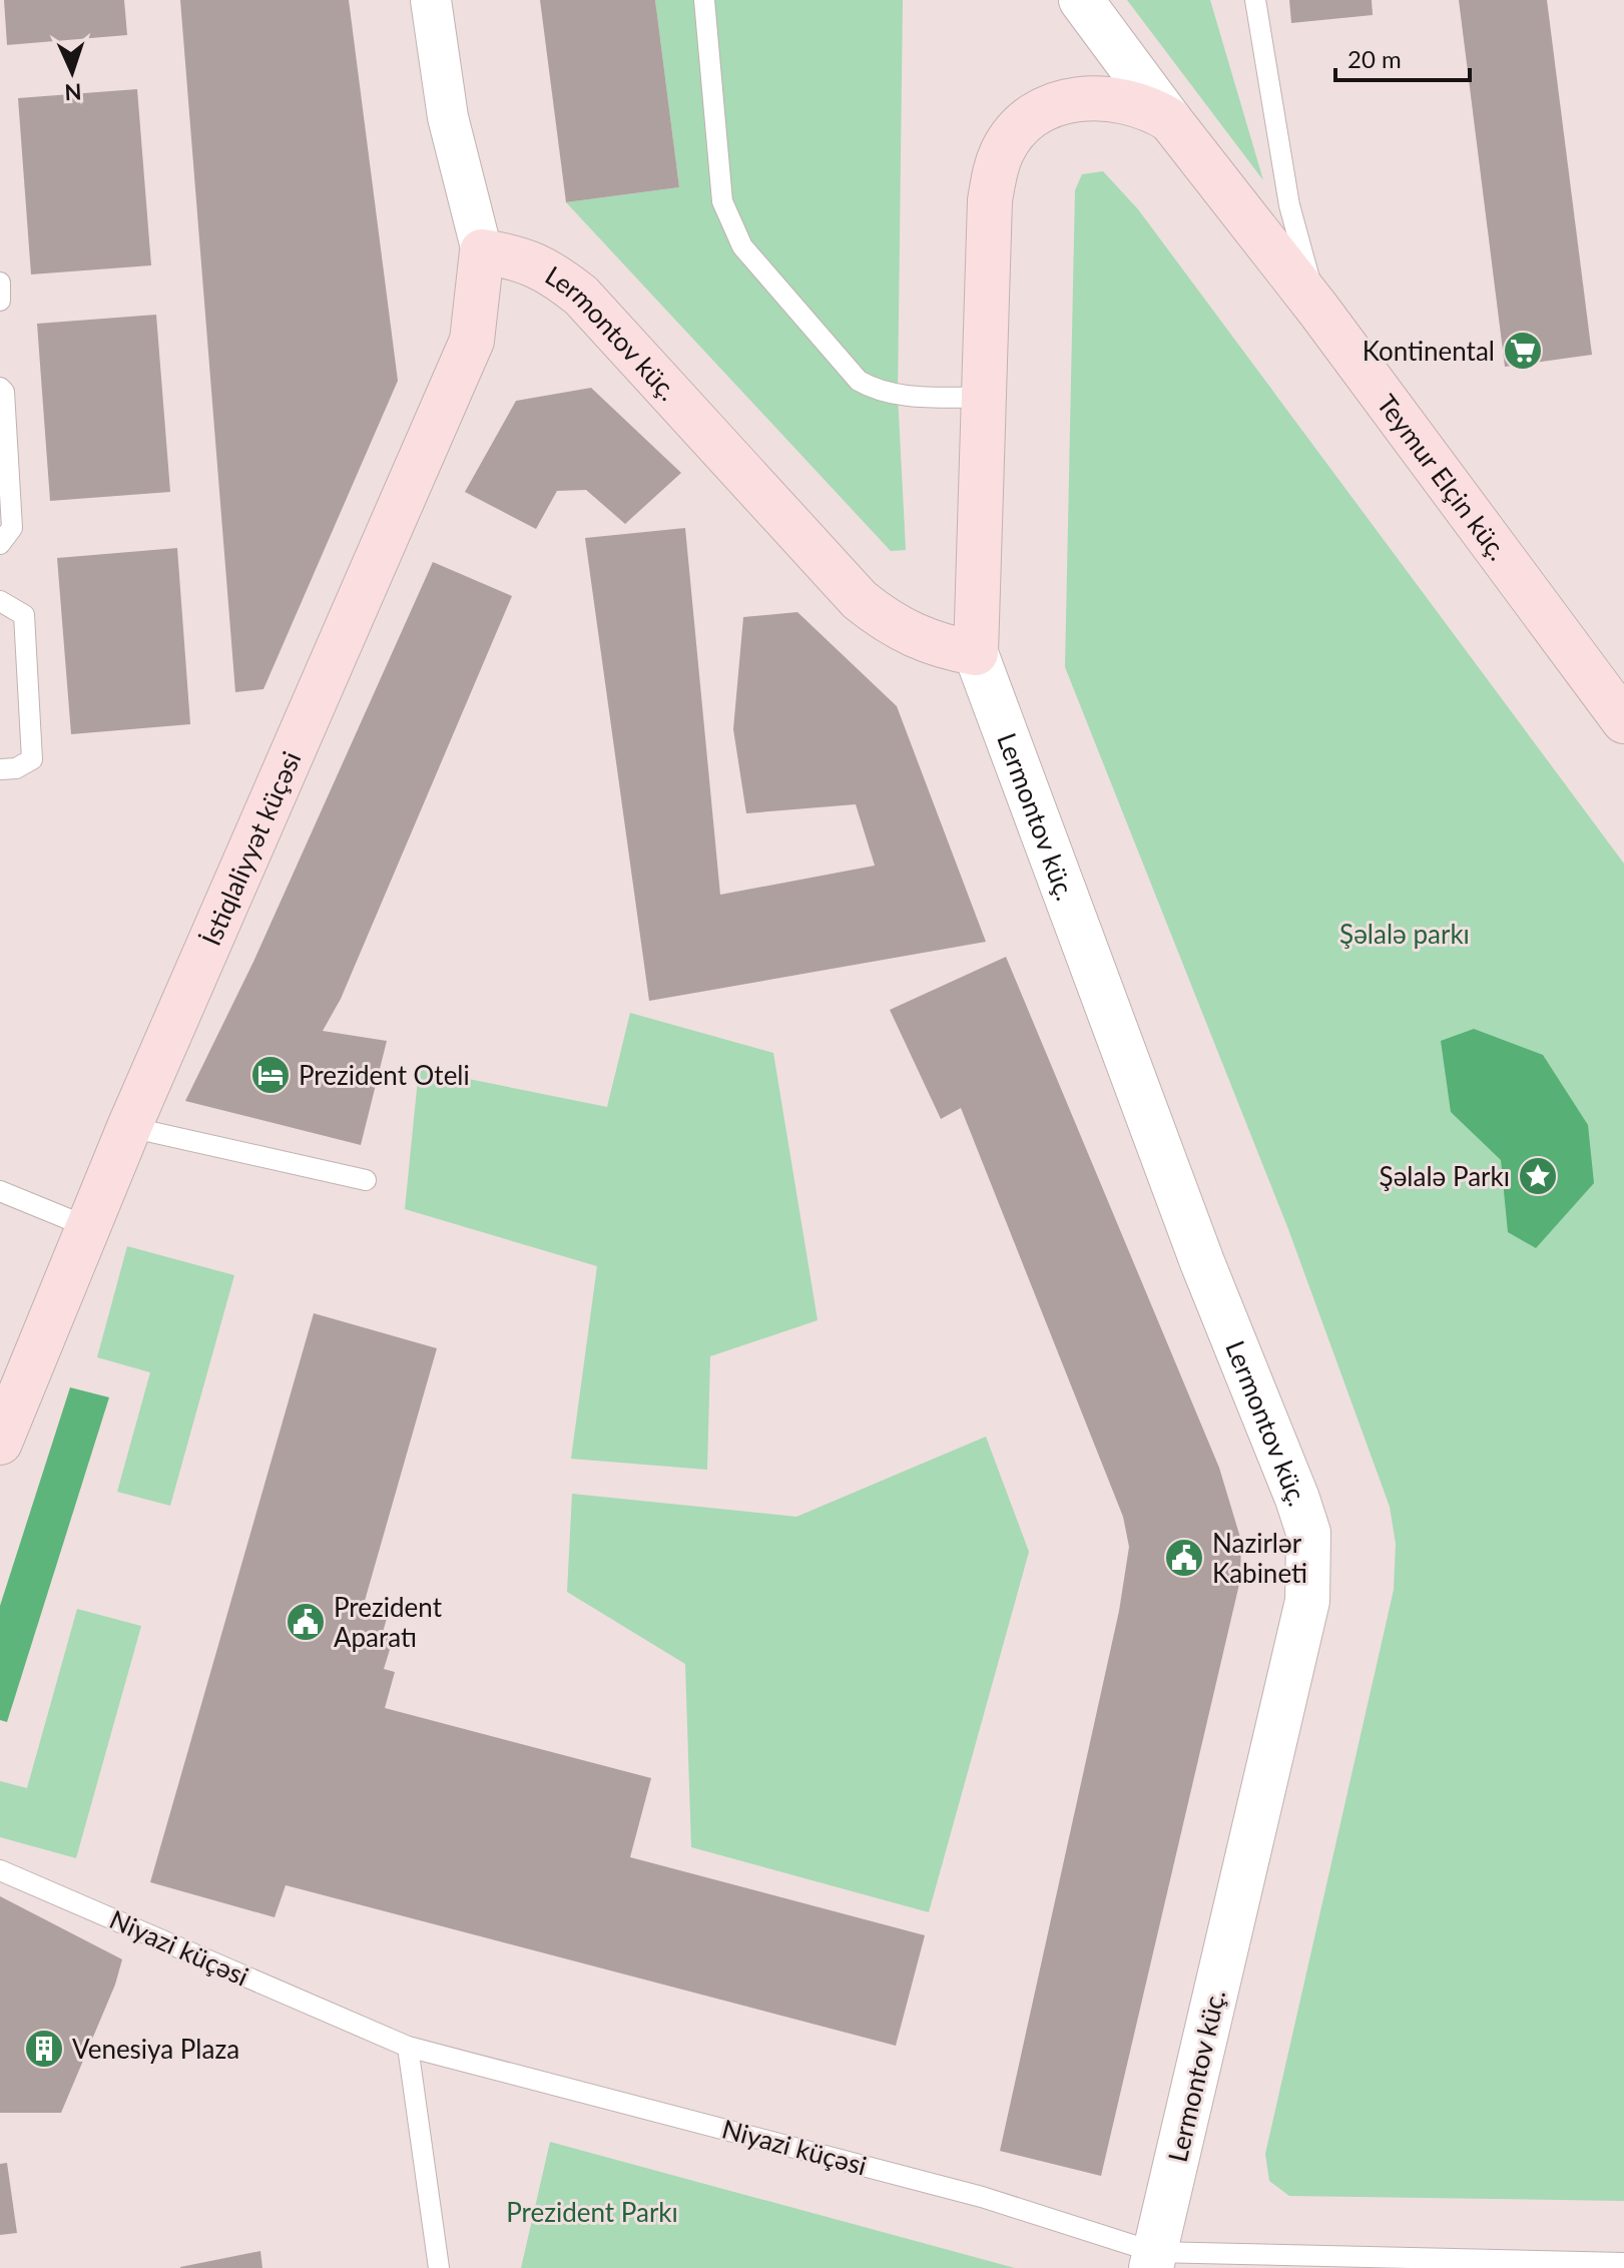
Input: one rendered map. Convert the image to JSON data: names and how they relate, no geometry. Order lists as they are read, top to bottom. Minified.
{"streets":{"main road":["Lermontov küç.","Teymur Elçin küç.","İstiqlaliyyət küçəsi"],"lane":["Niyazi küçəsi"]},"crossings":[["Lermontov küç.","Teymur Elçin küç."],["Lermontov küç.","İstiqlaliyyət küçəsi"],["Lermontov küç.","Niyazi küçəsi"]],"parks":["Şəlalə parkı","Prezident Parkı"],"places":{"supermarket":["Kontinental"],"hotel":["Prezident Oteli"],"place":["Şəlalə Parkı"],"public building":["Nazirlər Kabineti","Prezident Aparatı"],"building":["Venesiya Plaza"]},"scale_bar":"20 m","north":"bottom"}
